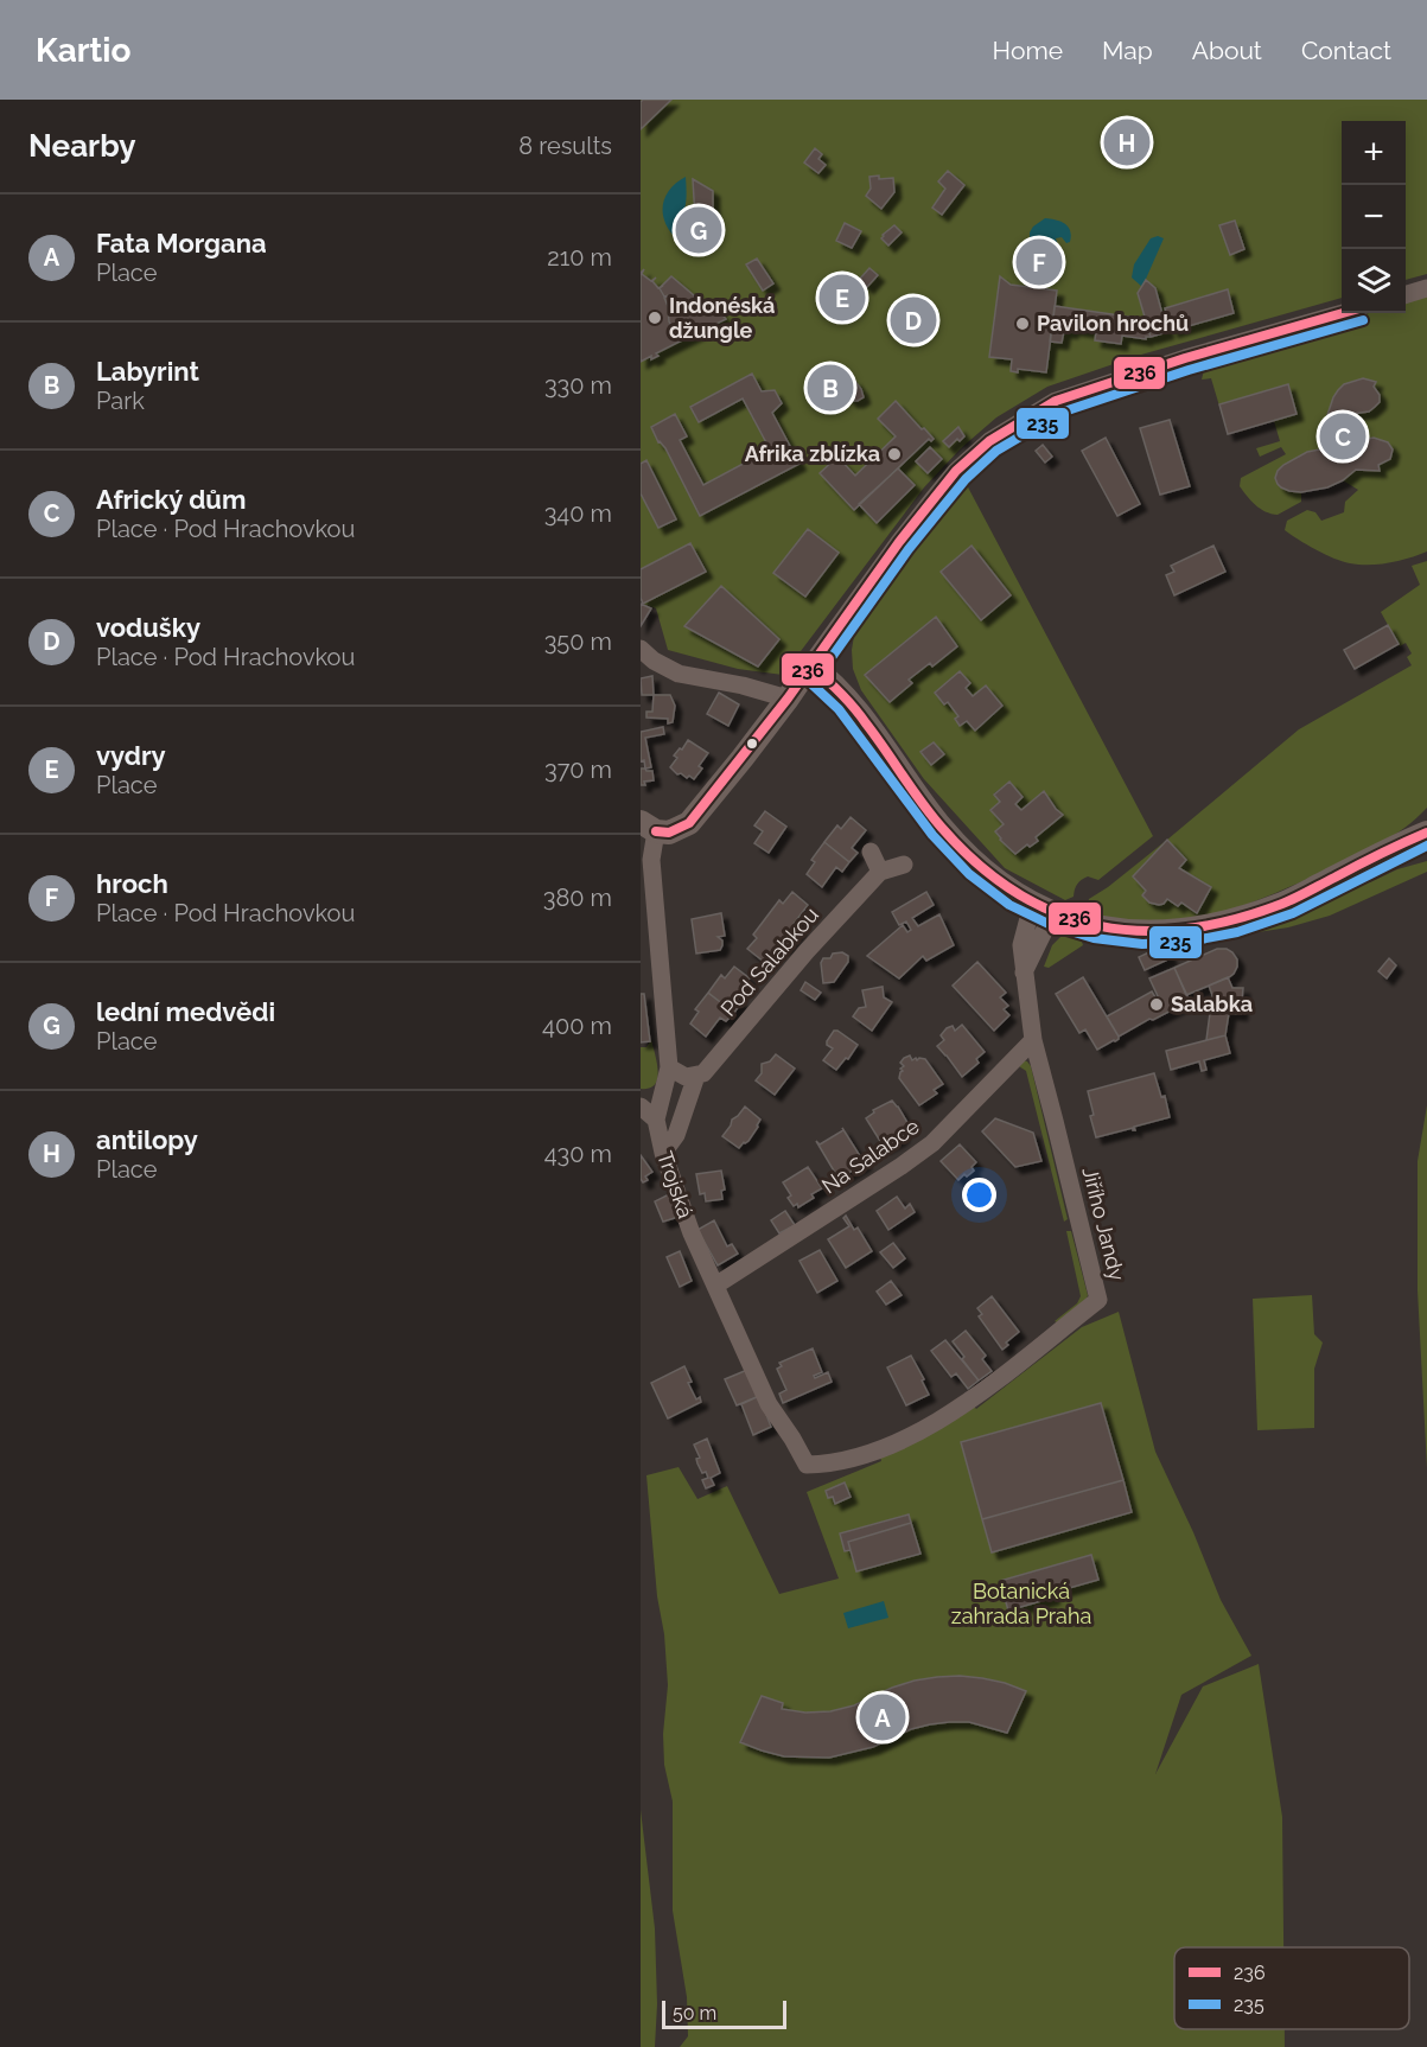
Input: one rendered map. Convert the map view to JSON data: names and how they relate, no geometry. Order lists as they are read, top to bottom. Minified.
{"streets":{"street":["Pod Salabkou","Na Salabce","Trojská","Jiřího Jandy"]},"crossings":[["Na Salabce","Trojská"],["Na Salabce","Jiřího Jandy"],["Trojská","Jiřího Jandy"]],"parks":["Botanická zahrada Praha"],"places":["Indonéská džungle","Pavilon hrochů","Afrika zblízka","Salabka"],"lines":["transit line 236","transit line 235"],"legend":["236","235"],"scale_bar":"50 m","page":{"header":"Kartio","nav":["Home","Map","About","Contact"],"heading":["Nearby","8 results"],"pins":["H","G","F","E","D","B","C","A"],"map_buttons":["+","−"],"list":[{"mark":"A","name":"Fata Morgana","note":"Place","value":"210 m"},{"mark":"B","name":"Labyrint","note":"Park","value":"330 m"},{"mark":"C","name":"Africký dům","note":"Place · Pod Hrachovkou","value":"340 m"},{"mark":"D","name":"vodušky","note":"Place · Pod Hrachovkou","value":"350 m"},{"mark":"E","name":"vydry","note":"Place","value":"370 m"},{"mark":"F","name":"hroch","note":"Place · Pod Hrachovkou","value":"380 m"},{"mark":"G","name":"lední medvědi","note":"Place","value":"400 m"},{"mark":"H","name":"antilopy","note":"Place","value":"430 m"}],"scale":"50 m"}}
